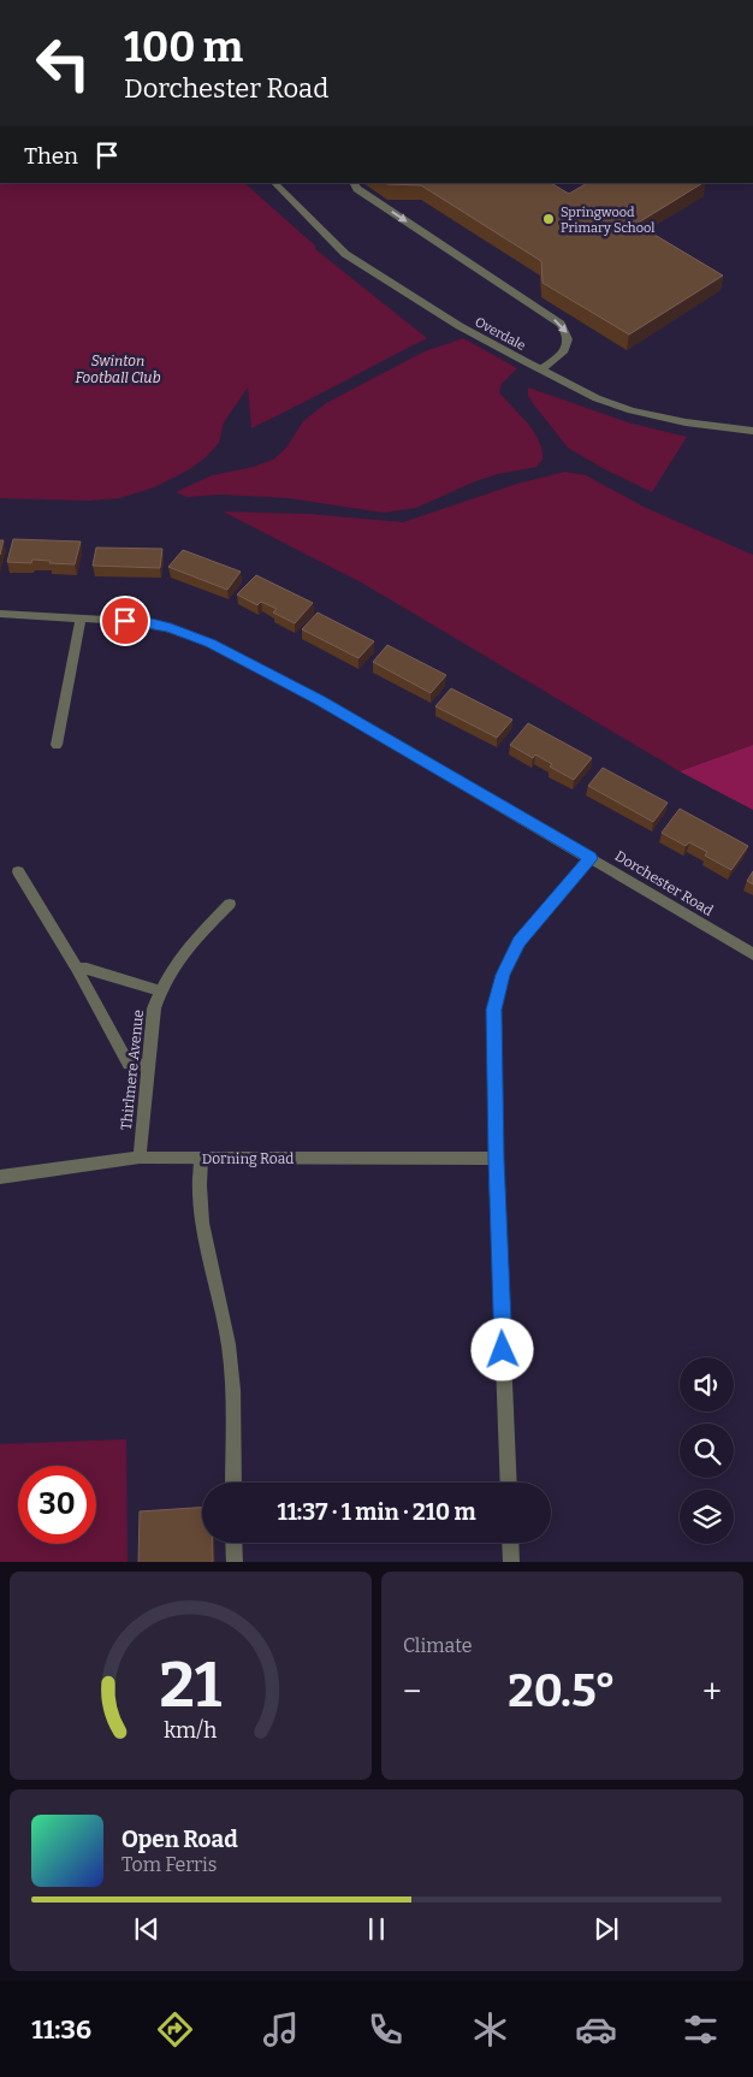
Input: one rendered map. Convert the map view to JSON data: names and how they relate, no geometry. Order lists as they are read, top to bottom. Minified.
{"streets":{"street":["Overdale","Dorchester Road","Thirlmere Avenue","Dorning Road"]},"crossings":[["Thirlmere Avenue","Dorning Road"]],"parks":["Swinton Football Club"],"places":["Springwood Primary School"],"page":{"turn":["100 m","Dorchester Road"],"then":"Then","limit":"30","trip":"11:37 · 1 min · 210 m","tile":"Climate","heat":["−","20.5°","+"],"song":["Open Road","Tom Ferris"],"tabs":"11:36","gauge":["21","km/h"]}}
